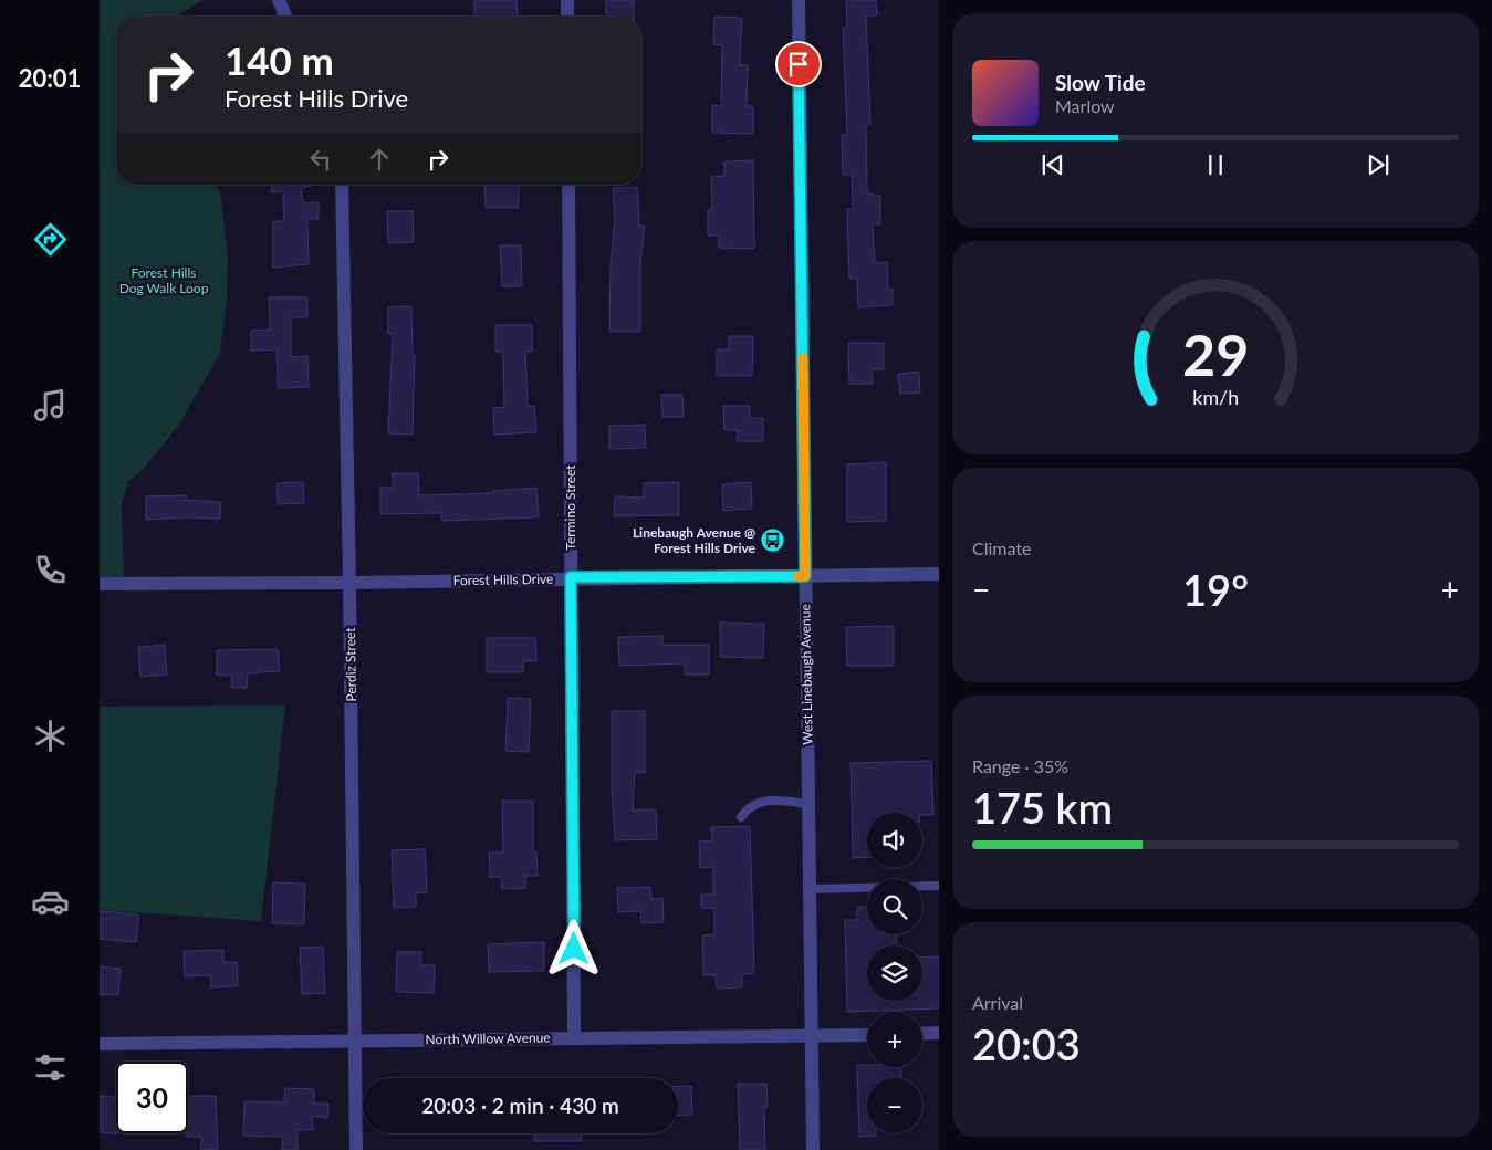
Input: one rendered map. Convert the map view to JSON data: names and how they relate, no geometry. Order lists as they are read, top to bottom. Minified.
{"streets":{"street":["Termino Street","Forest Hills Drive","Perdiz Street","West Linebaugh Avenue","North Willow Avenue"]},"crossings":[["Termino Street","Forest Hills Drive"],["Termino Street","North Willow Avenue"],["Forest Hills Drive","Perdiz Street"],["Forest Hills Drive","West Linebaugh Avenue"],["Perdiz Street","North Willow Avenue"],["West Linebaugh Avenue","North Willow Avenue"]],"parks":["Forest Hills Dog Walk Loop"],"places":{"bus stop":["Linebaugh Avenue @ Forest Hills Drive"]},"page":{"tabs":"20:01","turn":["140 m","Forest Hills Drive"],"song":["Slow Tide","Marlow"],"tile":["Climate",["Range · 35%","175 km"],["Arrival","20:03"]],"heat":["−","19°","+"],"map_buttons":["+","−"],"limit":"30","trip":"20:03 · 2 min · 430 m","gauge":["29","km/h"]}}
